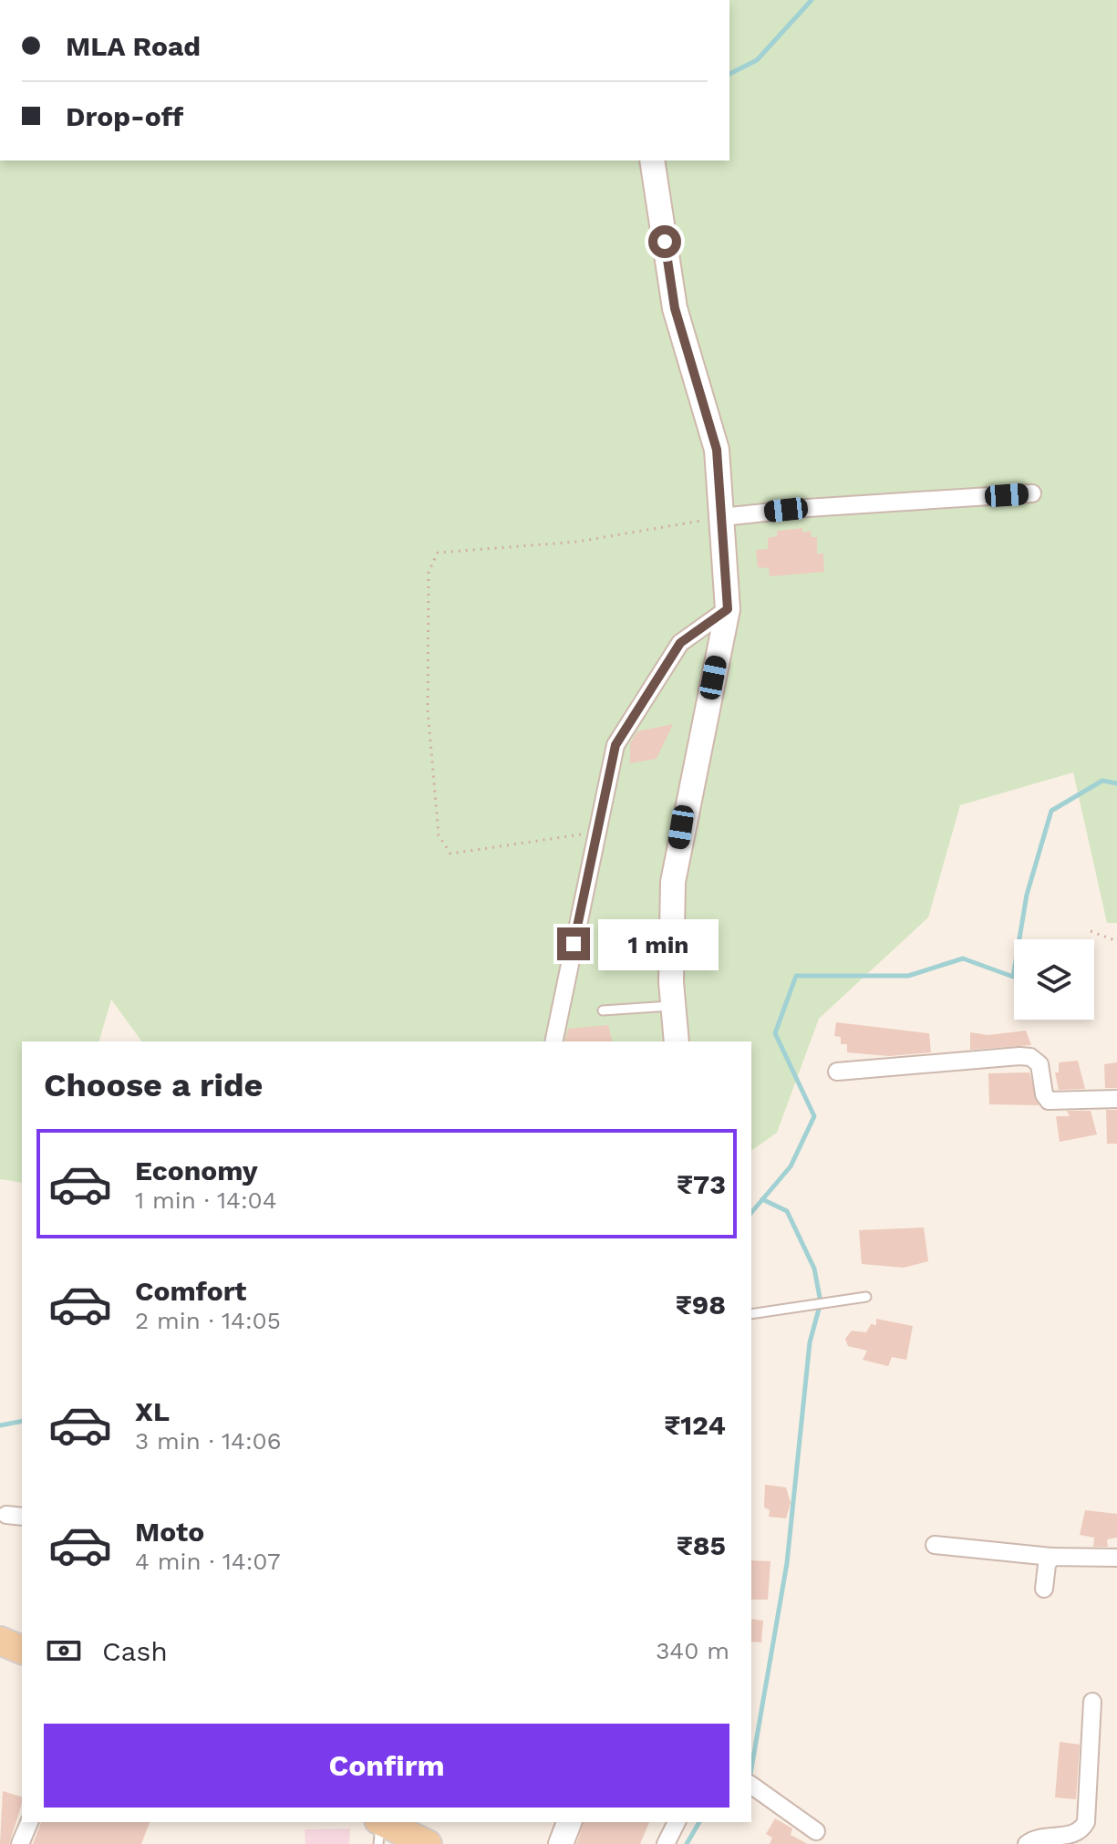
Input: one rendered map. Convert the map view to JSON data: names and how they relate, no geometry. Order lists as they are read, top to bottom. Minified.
{"page":{"banner":["MLA Road","Drop-off"],"bubble":"1 min","heading":"Choose a ride","list":[{"name":"Economy","note":"1 min · 14:04","value":"₹73"},{"name":"Comfort","note":"2 min · 14:05","value":"₹98"},{"name":"XL","note":"3 min · 14:06","value":"₹124"},{"name":"Moto","note":"4 min · 14:07","value":"₹85"}],"pay":["Cash","340 m"],"buttons":"Confirm"}}
